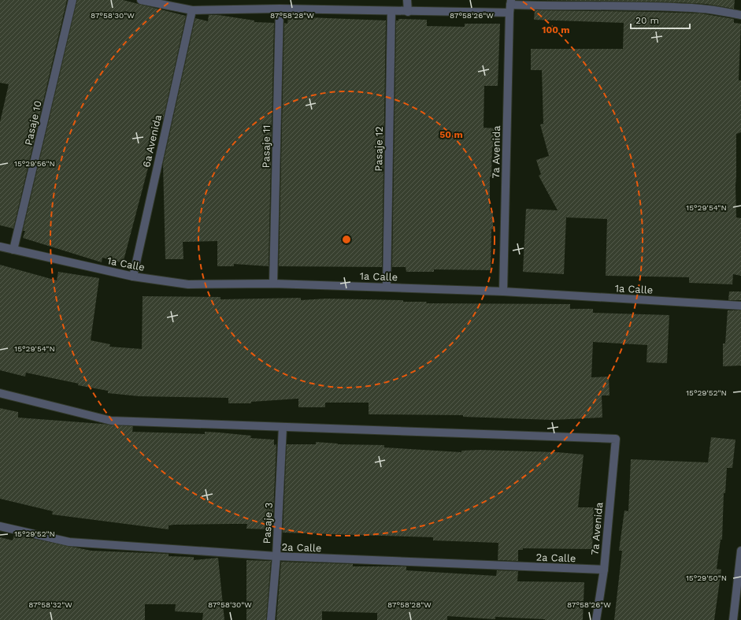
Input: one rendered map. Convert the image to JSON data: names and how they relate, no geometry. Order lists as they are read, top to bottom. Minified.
{"streets":{"street":["Pasaje 10","6a Avenida","Pasaje 11","Pasaje 12","7a Avenida","1a Calle","Pasaje 3","2a Calle"]},"crossings":[["Pasaje 10","1a Calle"],["6a Avenida","1a Calle"],["Pasaje 11","1a Calle"],["Pasaje 12","1a Calle"],["7a Avenida","1a Calle"],["7a Avenida","Pasaje 3"],["7a Avenida","2a Calle"],["Pasaje 3","2a Calle"]],"scale_bar":"20 m","coordinates":["87°58'30\"W","87°58'28\"W","87°58'26\"W","15°29'56\"N","15°29'54\"N","15°29'52\"N","15°29'50\"N","87°58'32\"W"],"rings":["100 m","50 m"]}
